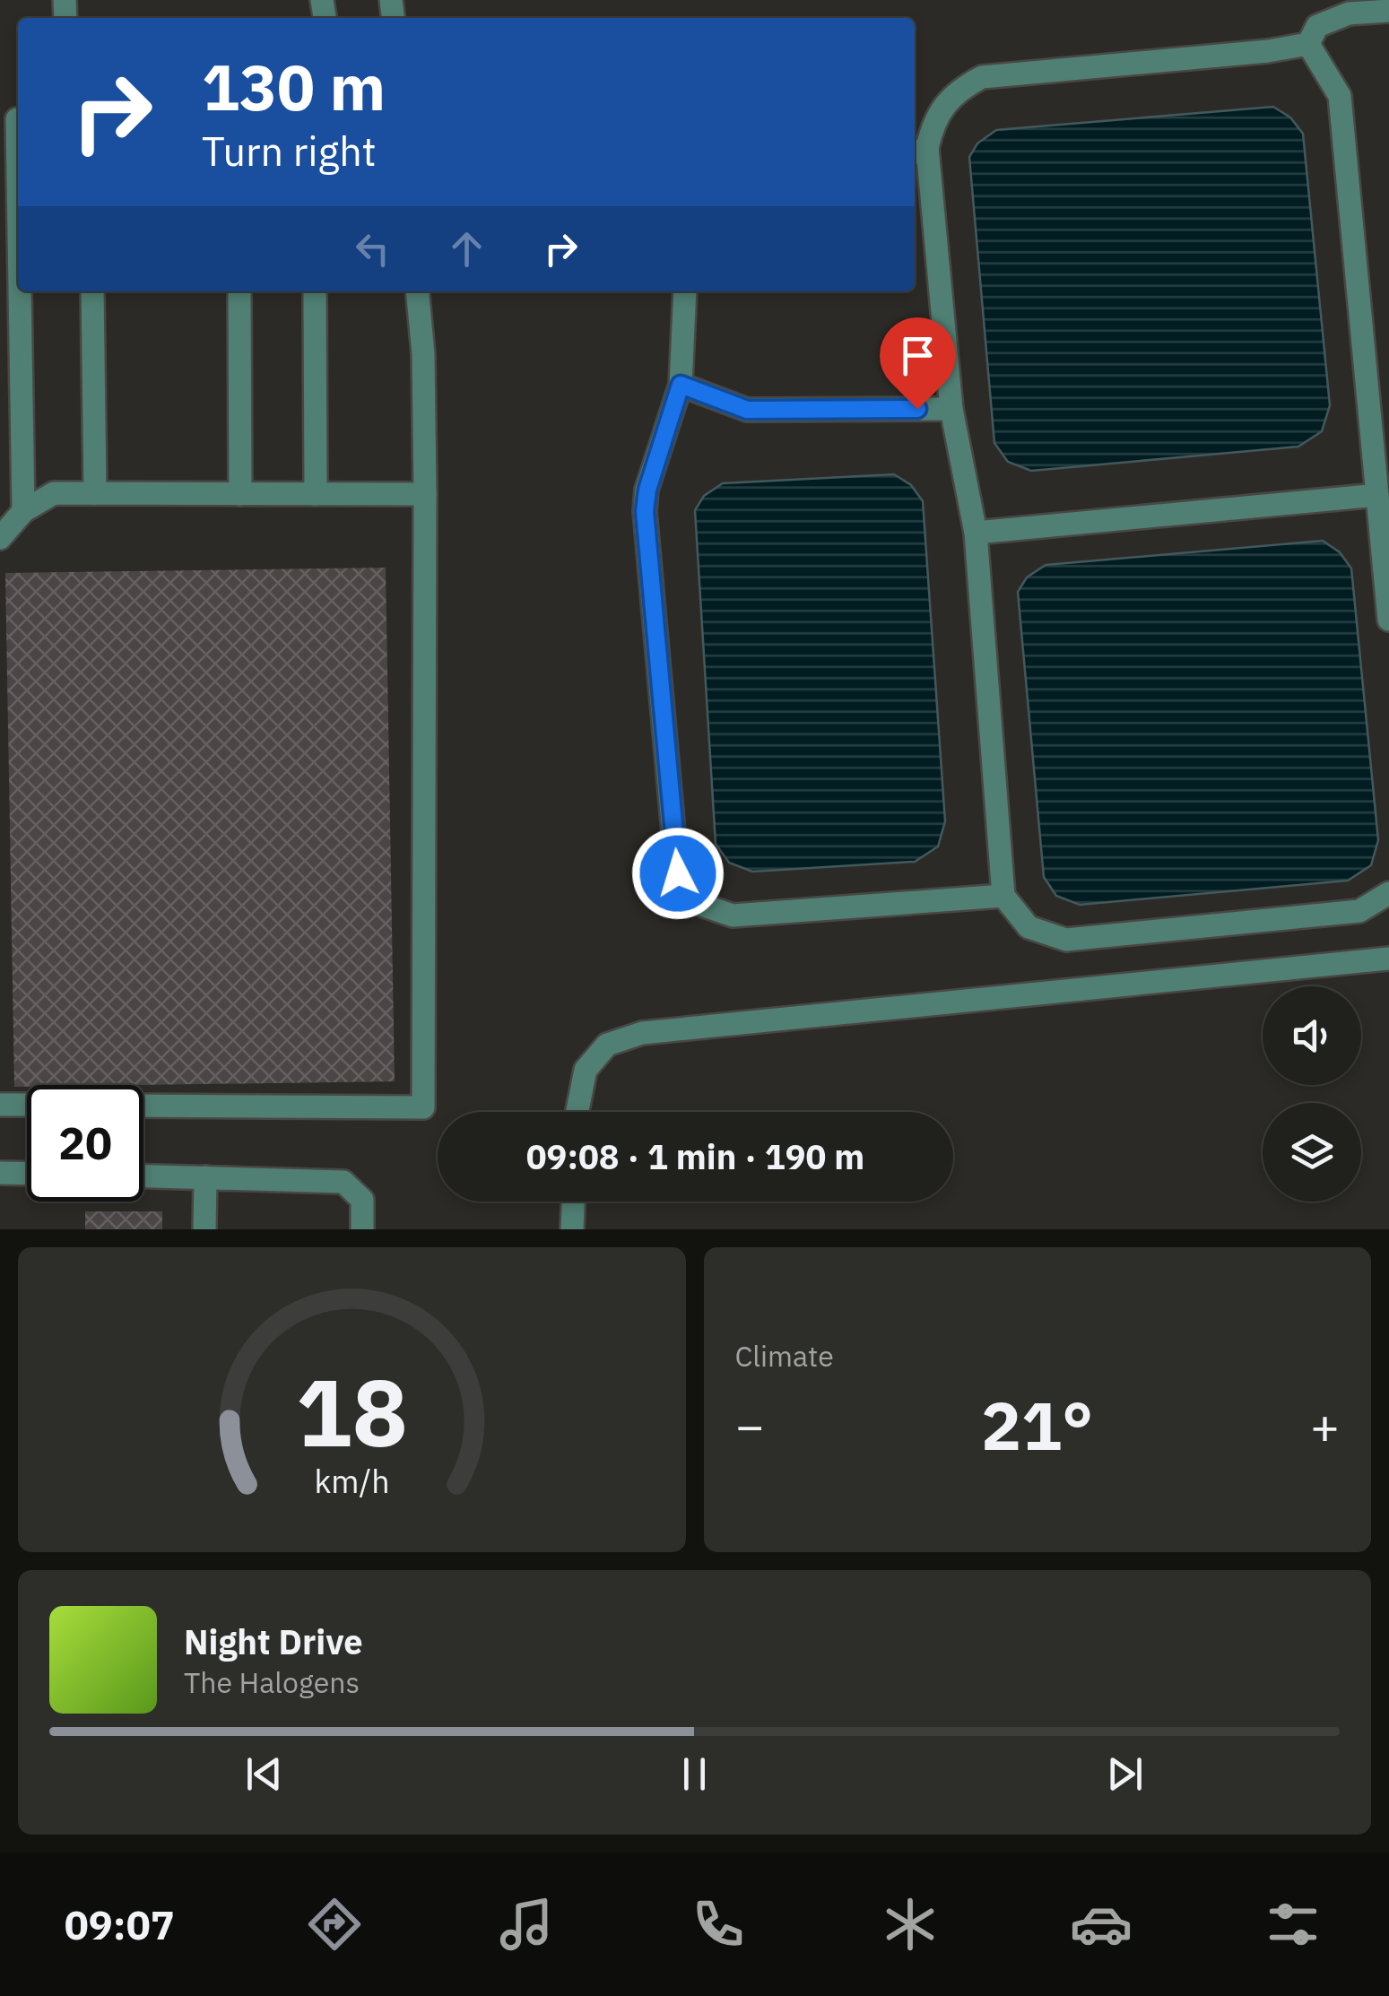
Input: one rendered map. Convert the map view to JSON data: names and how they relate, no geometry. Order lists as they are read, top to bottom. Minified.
{"page":{"turn":["130 m","Turn right"],"limit":"20","trip":"09:08 · 1 min · 190 m","tile":"Climate","heat":["−","21°","+"],"song":["Night Drive","The Halogens"],"tabs":"09:07","gauge":["18","km/h"]}}
